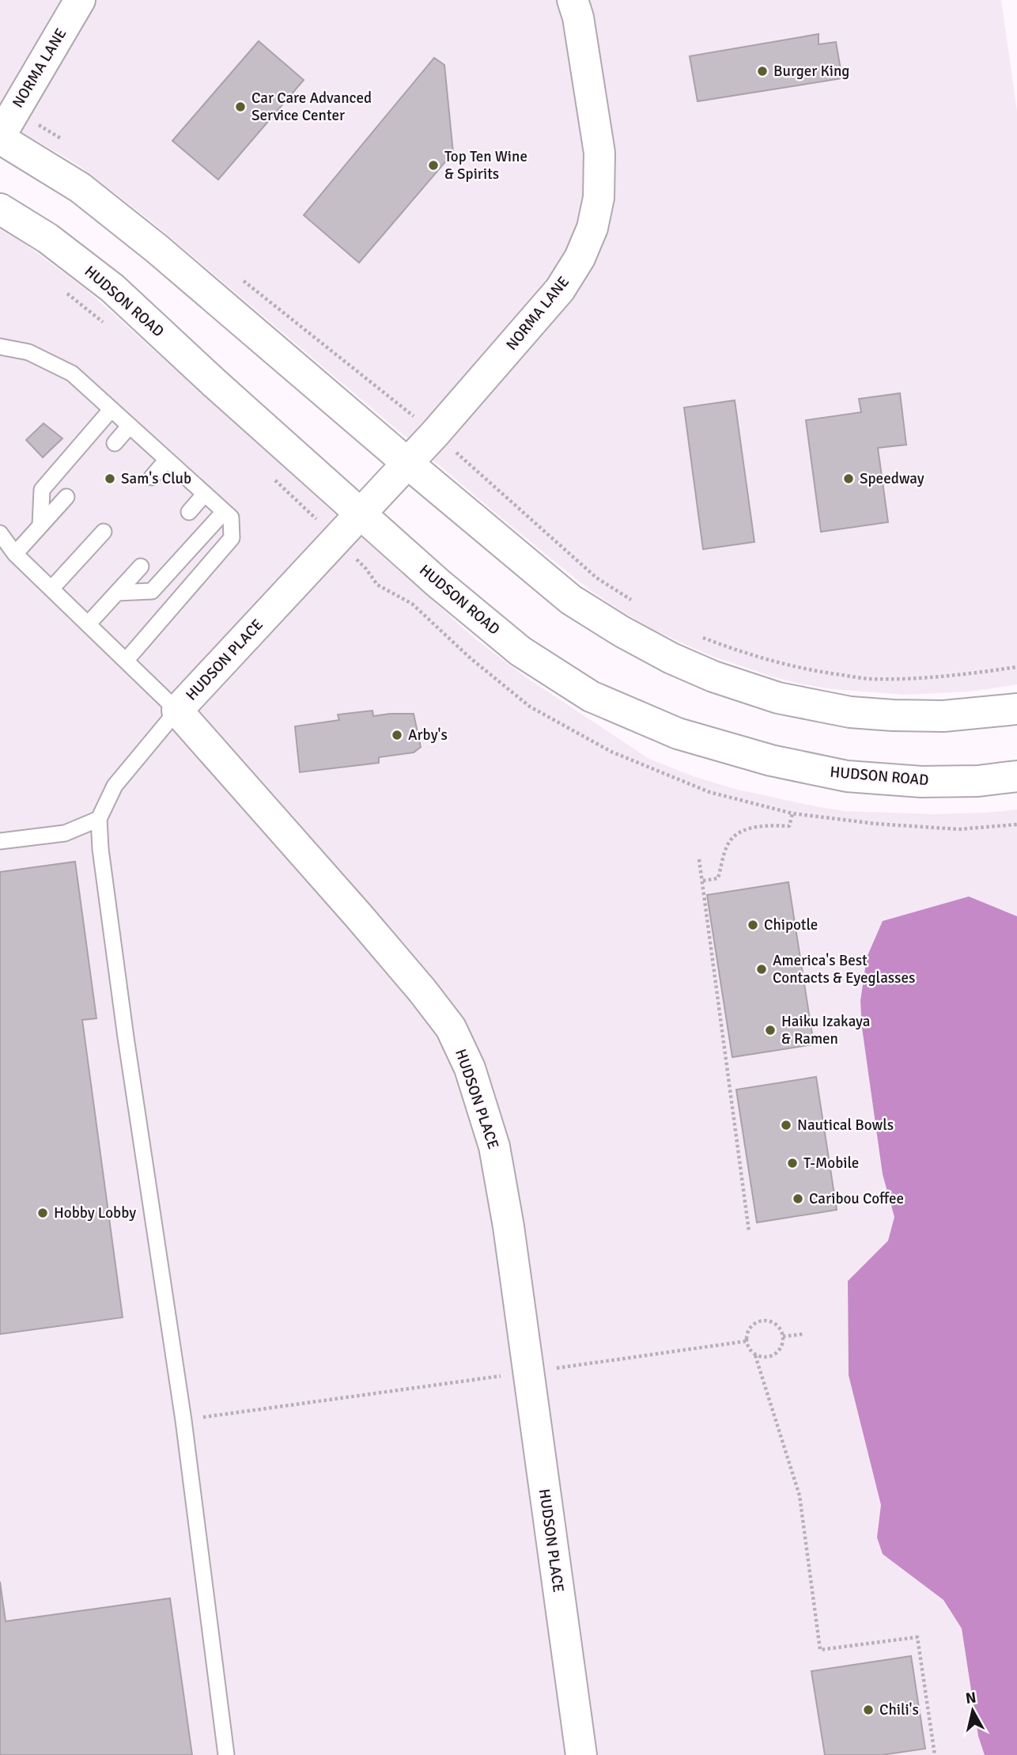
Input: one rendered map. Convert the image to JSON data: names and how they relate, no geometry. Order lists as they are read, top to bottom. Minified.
{"streets":{"street":["NORMA LANE","HUDSON ROAD","HUDSON PLACE"]},"crossings":[["NORMA LANE","HUDSON ROAD"],["NORMA LANE","HUDSON PLACE"],["HUDSON ROAD","HUDSON PLACE"]],"places":["Burger King","Car Care Advanced Service Center","Top Ten Wine & Spirits","Sam's Club","Speedway","Arby's","Chipotle","America's Best Contacts & Eyeglasses","Haiku Izakaya & Ramen","Nautical Bowls","T-Mobile","Caribou Coffee","Hobby Lobby","Chili's"],"north":"top"}
